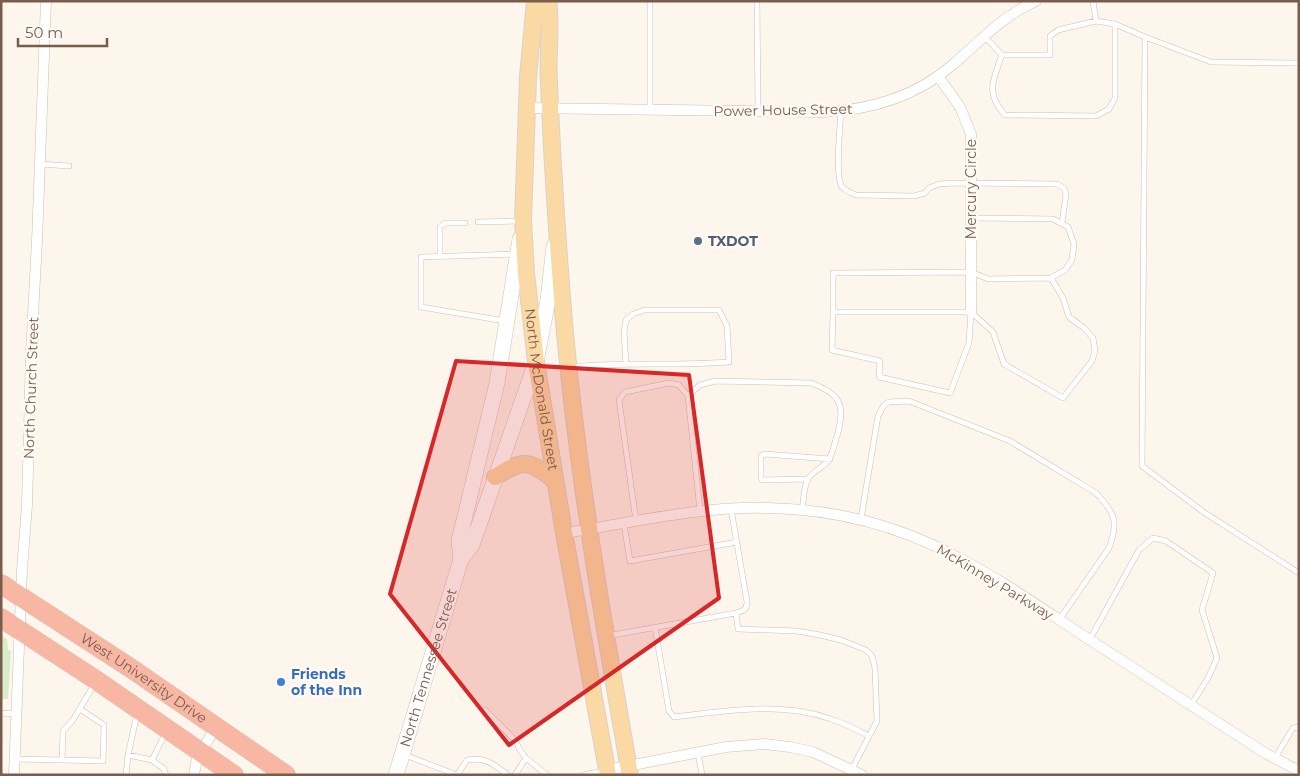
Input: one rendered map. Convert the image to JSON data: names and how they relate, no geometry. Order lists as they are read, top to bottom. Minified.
{"streets":{"highway":["West University Drive"],"main road":["North McDonald Street"],"street":["Power House Street","Mercury Circle","North Church Street","McKinney Parkway","North Tennessee Street"]},"crossings":[["Power House Street","Mercury Circle"],["Power House Street","North McDonald Street"],["North Church Street","West University Drive"],["North McDonald Street","McKinney Parkway"]],"places":["TXDOT","Friends of the Inn"],"scale_bar":"50 m"}
